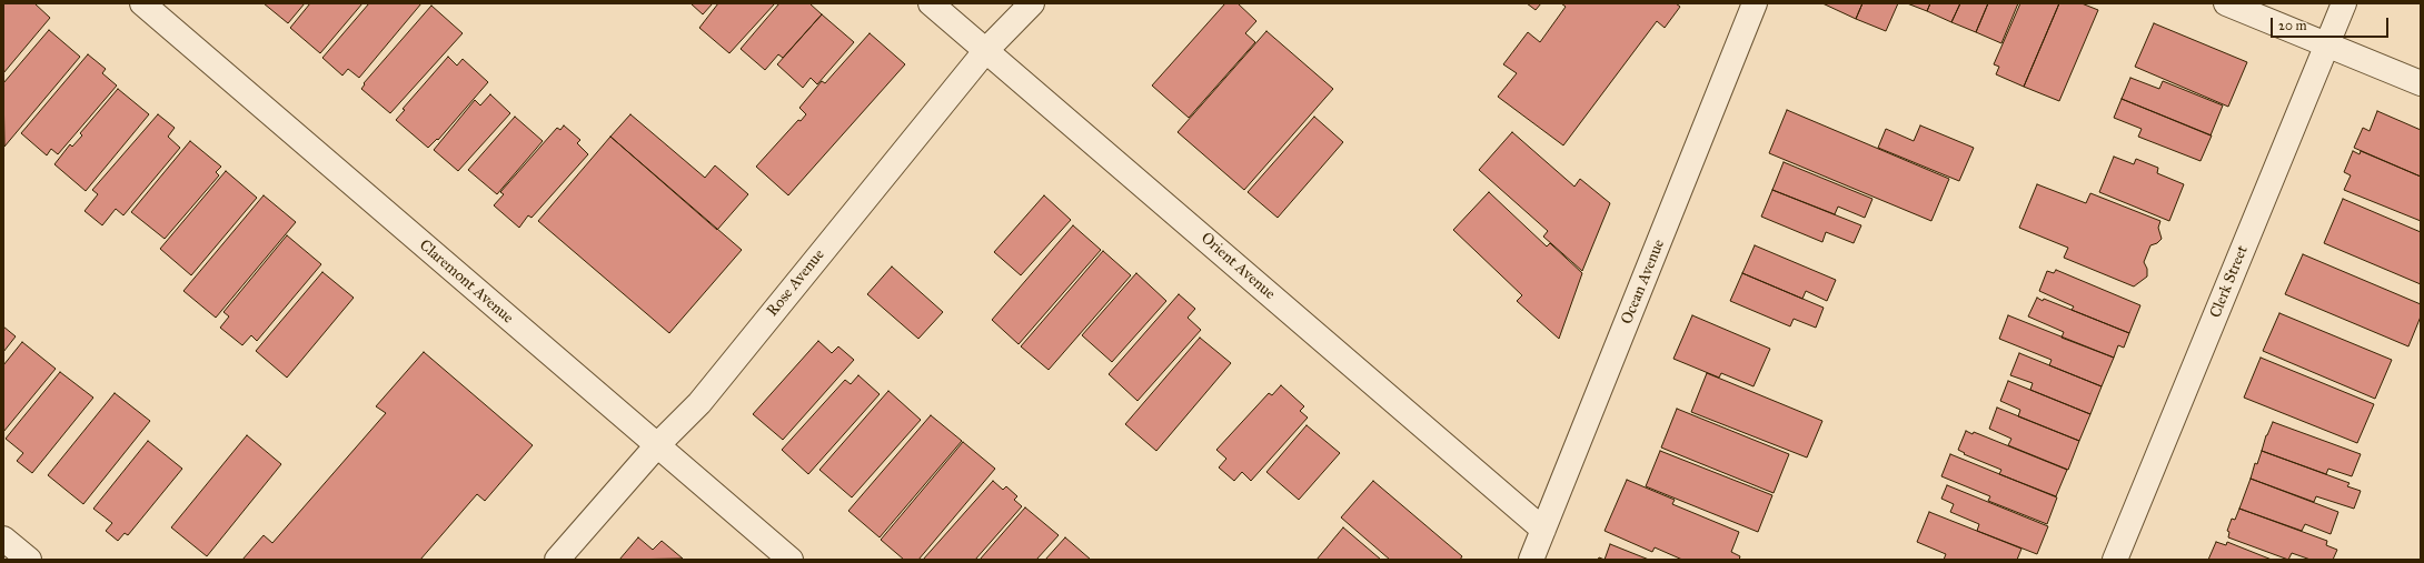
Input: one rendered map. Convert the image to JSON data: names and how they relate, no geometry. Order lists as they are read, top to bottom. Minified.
{"streets":{"street":["Orient Avenue","Claremont Avenue","Ocean Avenue","Clerk Street","Rose Avenue"]},"crossings":[["Orient Avenue","Ocean Avenue"],["Orient Avenue","Rose Avenue"],["Claremont Avenue","Rose Avenue"]],"scale_bar":"20 m"}
